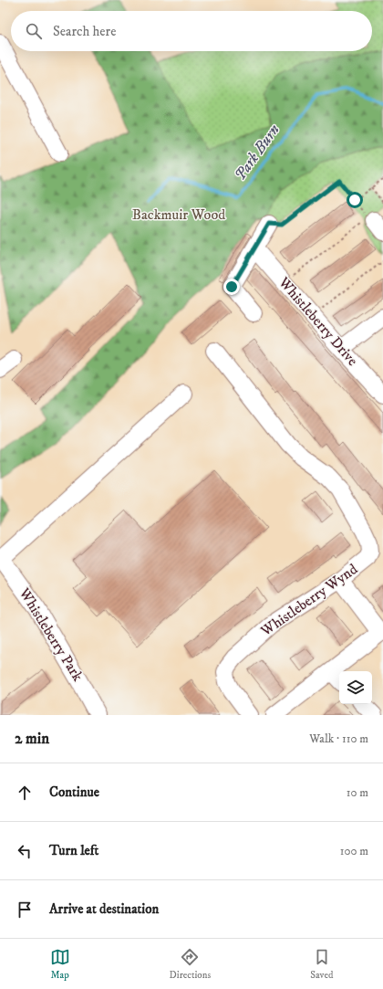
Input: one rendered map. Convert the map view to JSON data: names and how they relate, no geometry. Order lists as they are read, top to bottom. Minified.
{"streets":{"street":["Whistleberry Drive","Whistleberry Wynd","Whistleberry Park"]},"water":["Park Burn"],"parks":["Backmuir Wood"],"page":{"search":"Search here","heading":["2 min","Walk · 110 m"],"list":[["Continue","10 m"],["Turn left","100 m"],"Arrive at destination"],"nav":["Map","Directions","Saved"]}}
